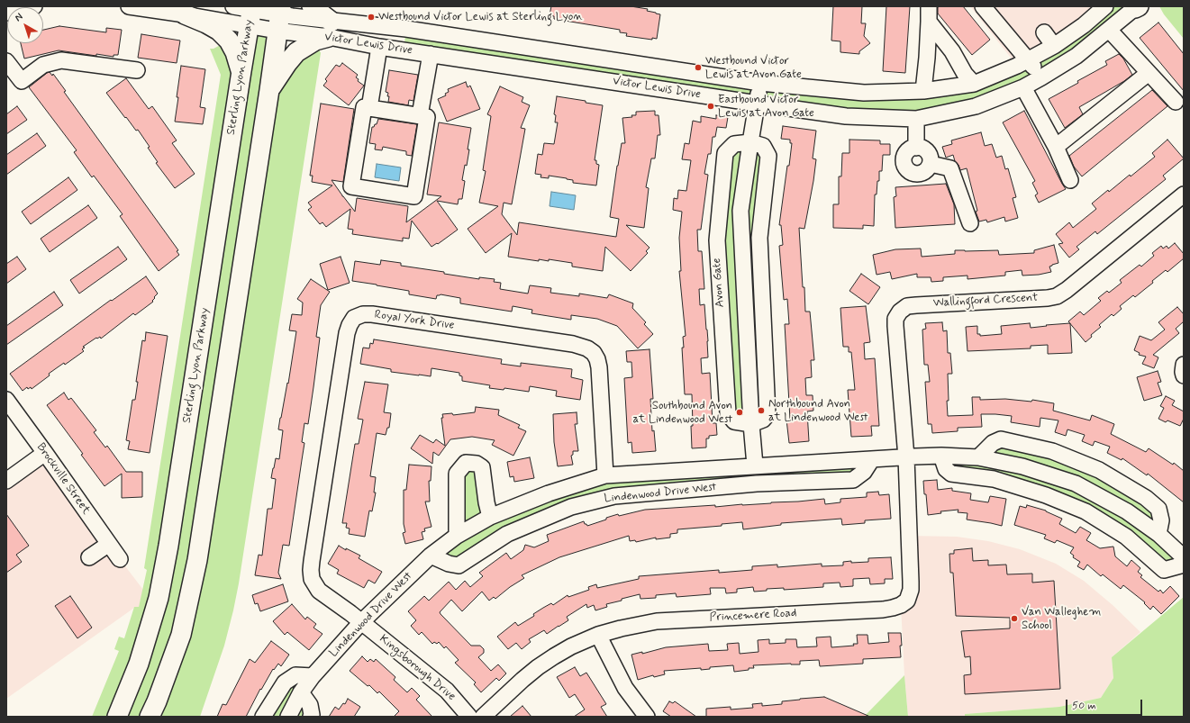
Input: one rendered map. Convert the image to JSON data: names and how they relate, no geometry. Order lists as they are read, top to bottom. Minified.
{"streets":{"main road":["Sterling Lyon Parkway"],"street":["Victor Lewis Drive","Avon Gate","Wallingford Crescent","Royal York Drive","Brockville Street","Lindenwood Drive West","Princemere Road","Kingsborough Drive"]},"crossings":[["Victor Lewis Drive","Sterling Lyon Parkway"],["Wallingford Crescent","Lindenwood Drive West"],["Wallingford Crescent","Princemere Road"],["Royal York Drive","Lindenwood Drive West"],["Royal York Drive","Kingsborough Drive"],["Lindenwood Drive West","Princemere Road"],["Lindenwood Drive West","Kingsborough Drive"]],"places":["Westbound Victor Lewis at Sterling Lyon","Westbound Victor Lewis at Avon Gate","Eastbound Victor Lewis at Avon Gate","Northbound Avon at Lindenwood West","Southbound Avon at Lindenwood West","Van Walleghem School"],"scale_bar":"50 m","north":"top left"}
